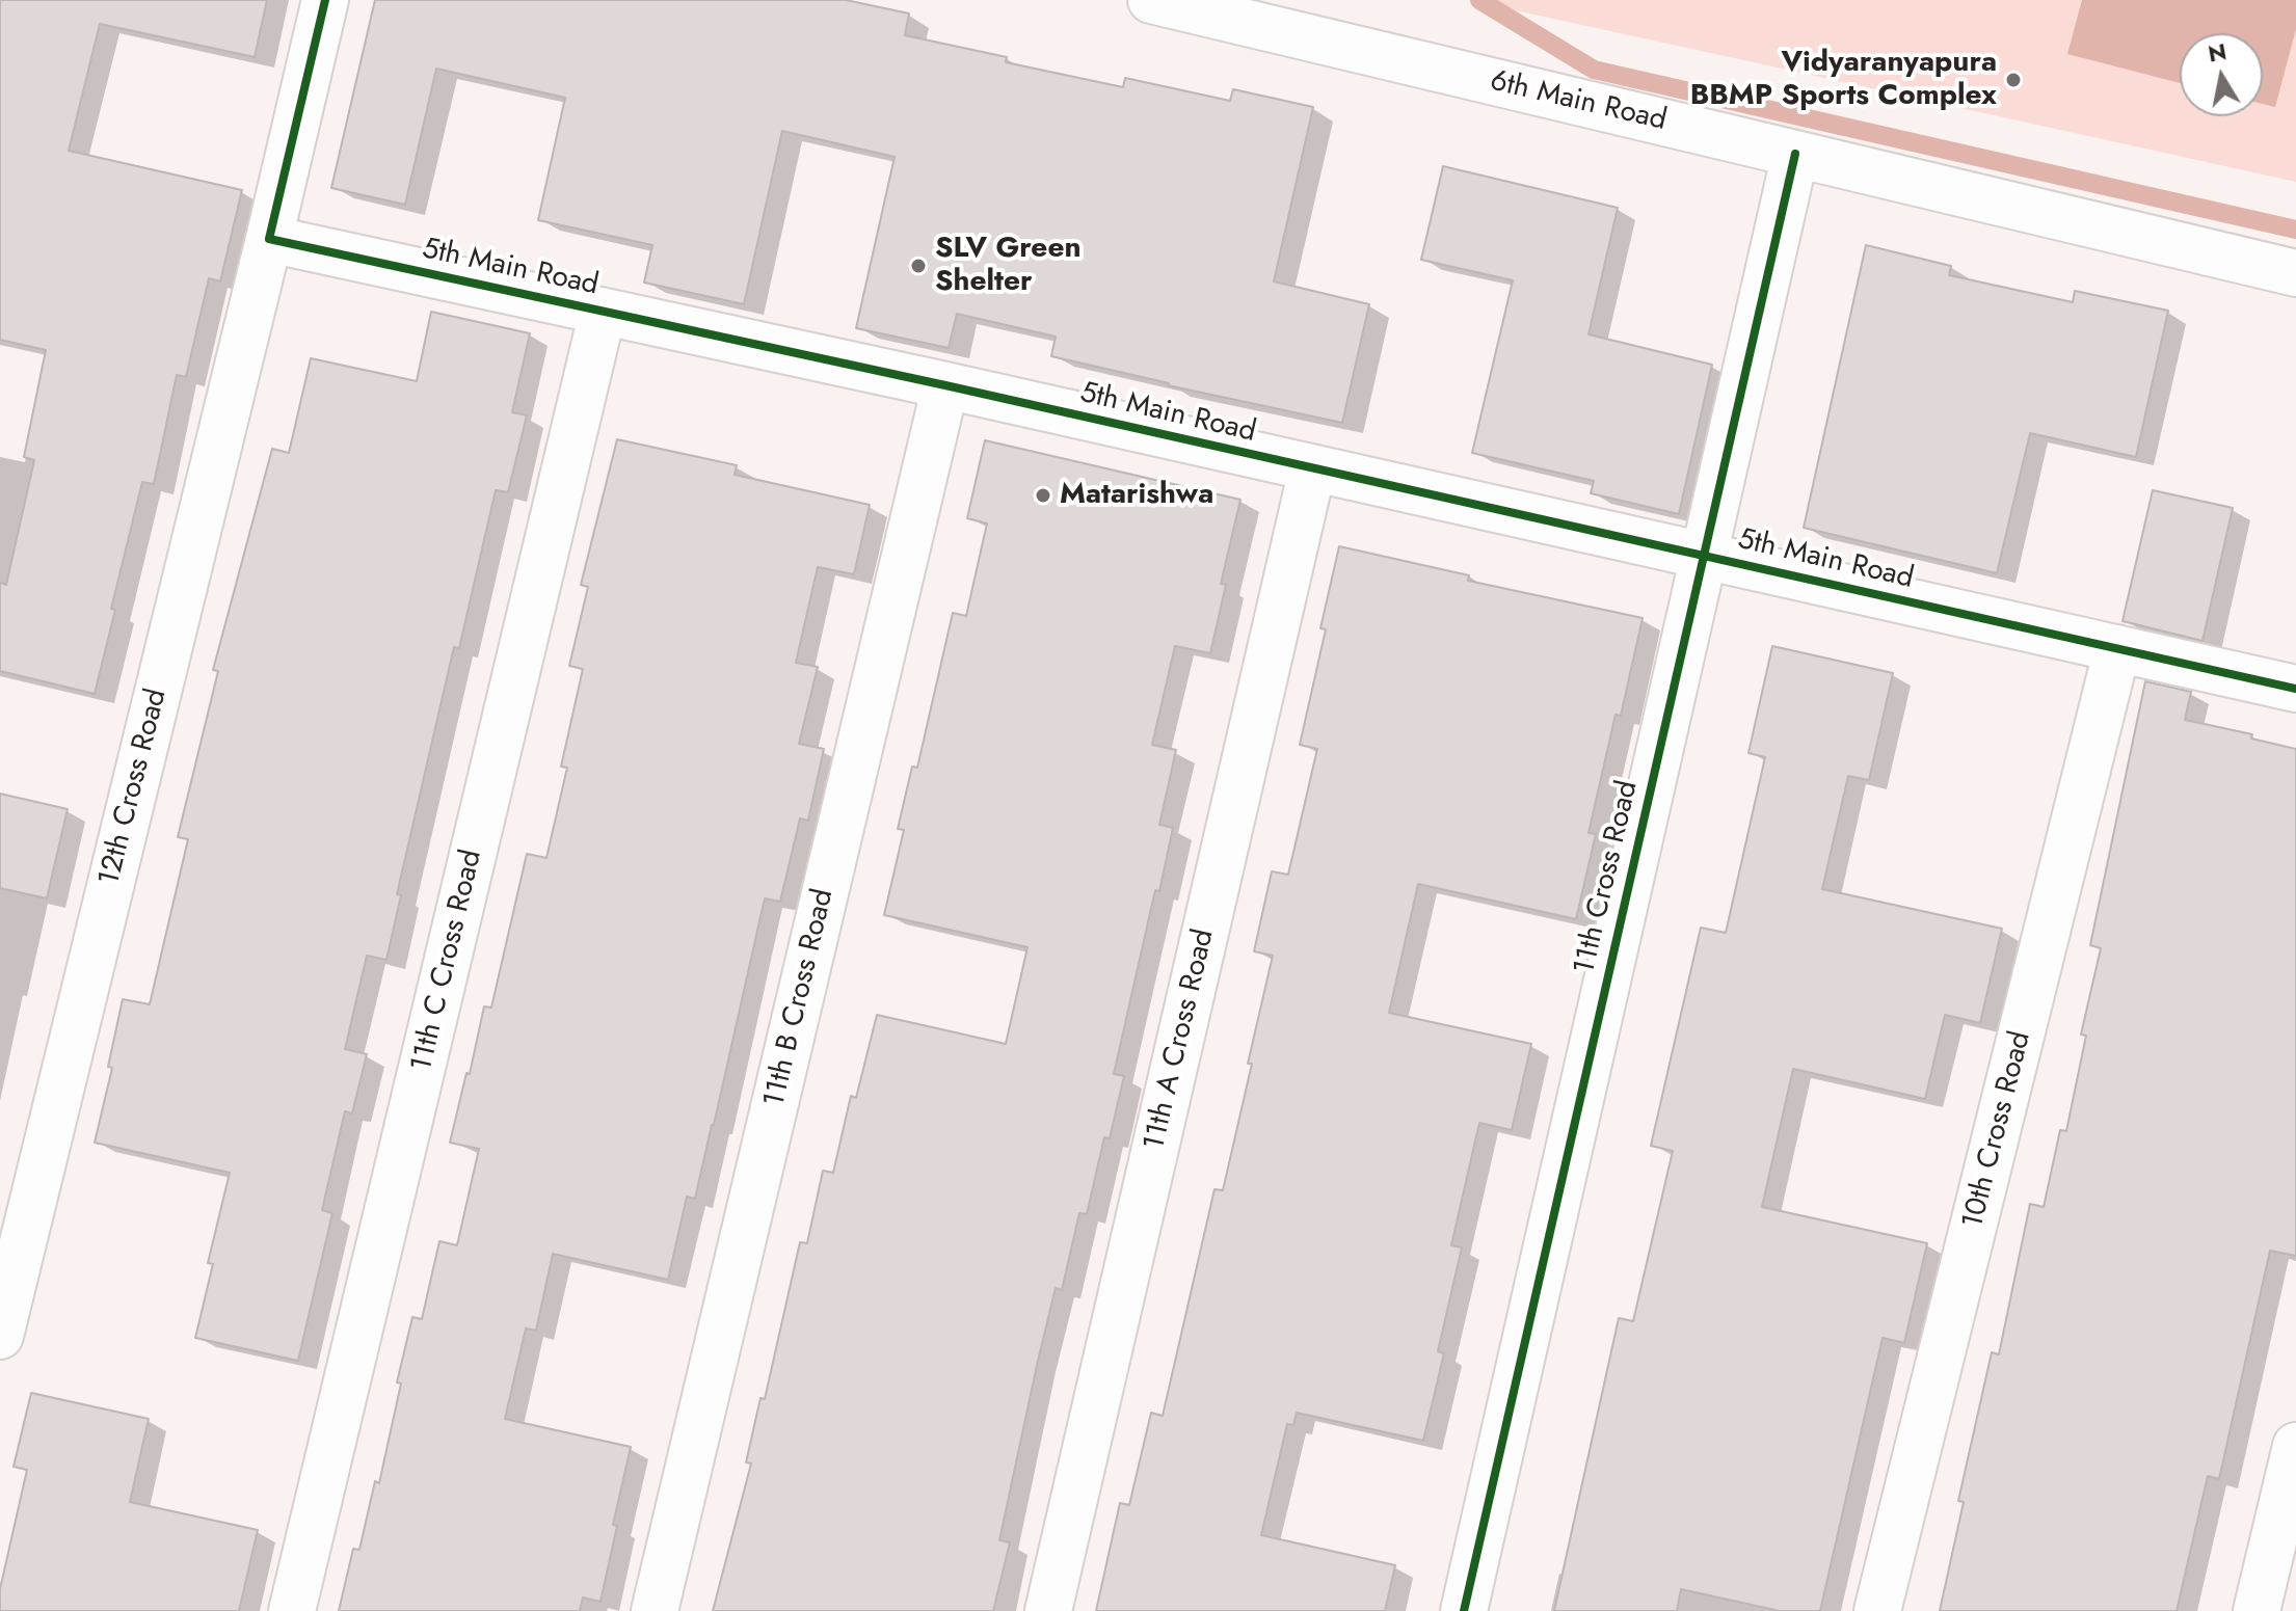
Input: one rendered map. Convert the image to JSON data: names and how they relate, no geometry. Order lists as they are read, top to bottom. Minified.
{"streets":{"street":["6th Main Road","5th Main Road","12th Cross Road","11th Cross Road","11th C Cross Road","11th B Cross Road","11th A Cross Road","10th Cross Road"]},"crossings":[["6th Main Road","11th Cross Road"],["5th Main Road","12th Cross Road"],["5th Main Road","11th Cross Road"],["5th Main Road","11th C Cross Road"],["5th Main Road","11th B Cross Road"],["5th Main Road","11th A Cross Road"],["5th Main Road","10th Cross Road"]],"places":["Vidyaranyapura BBMP Sports Complex","SLV Green Shelter","Matarishwa"],"north":"top"}
